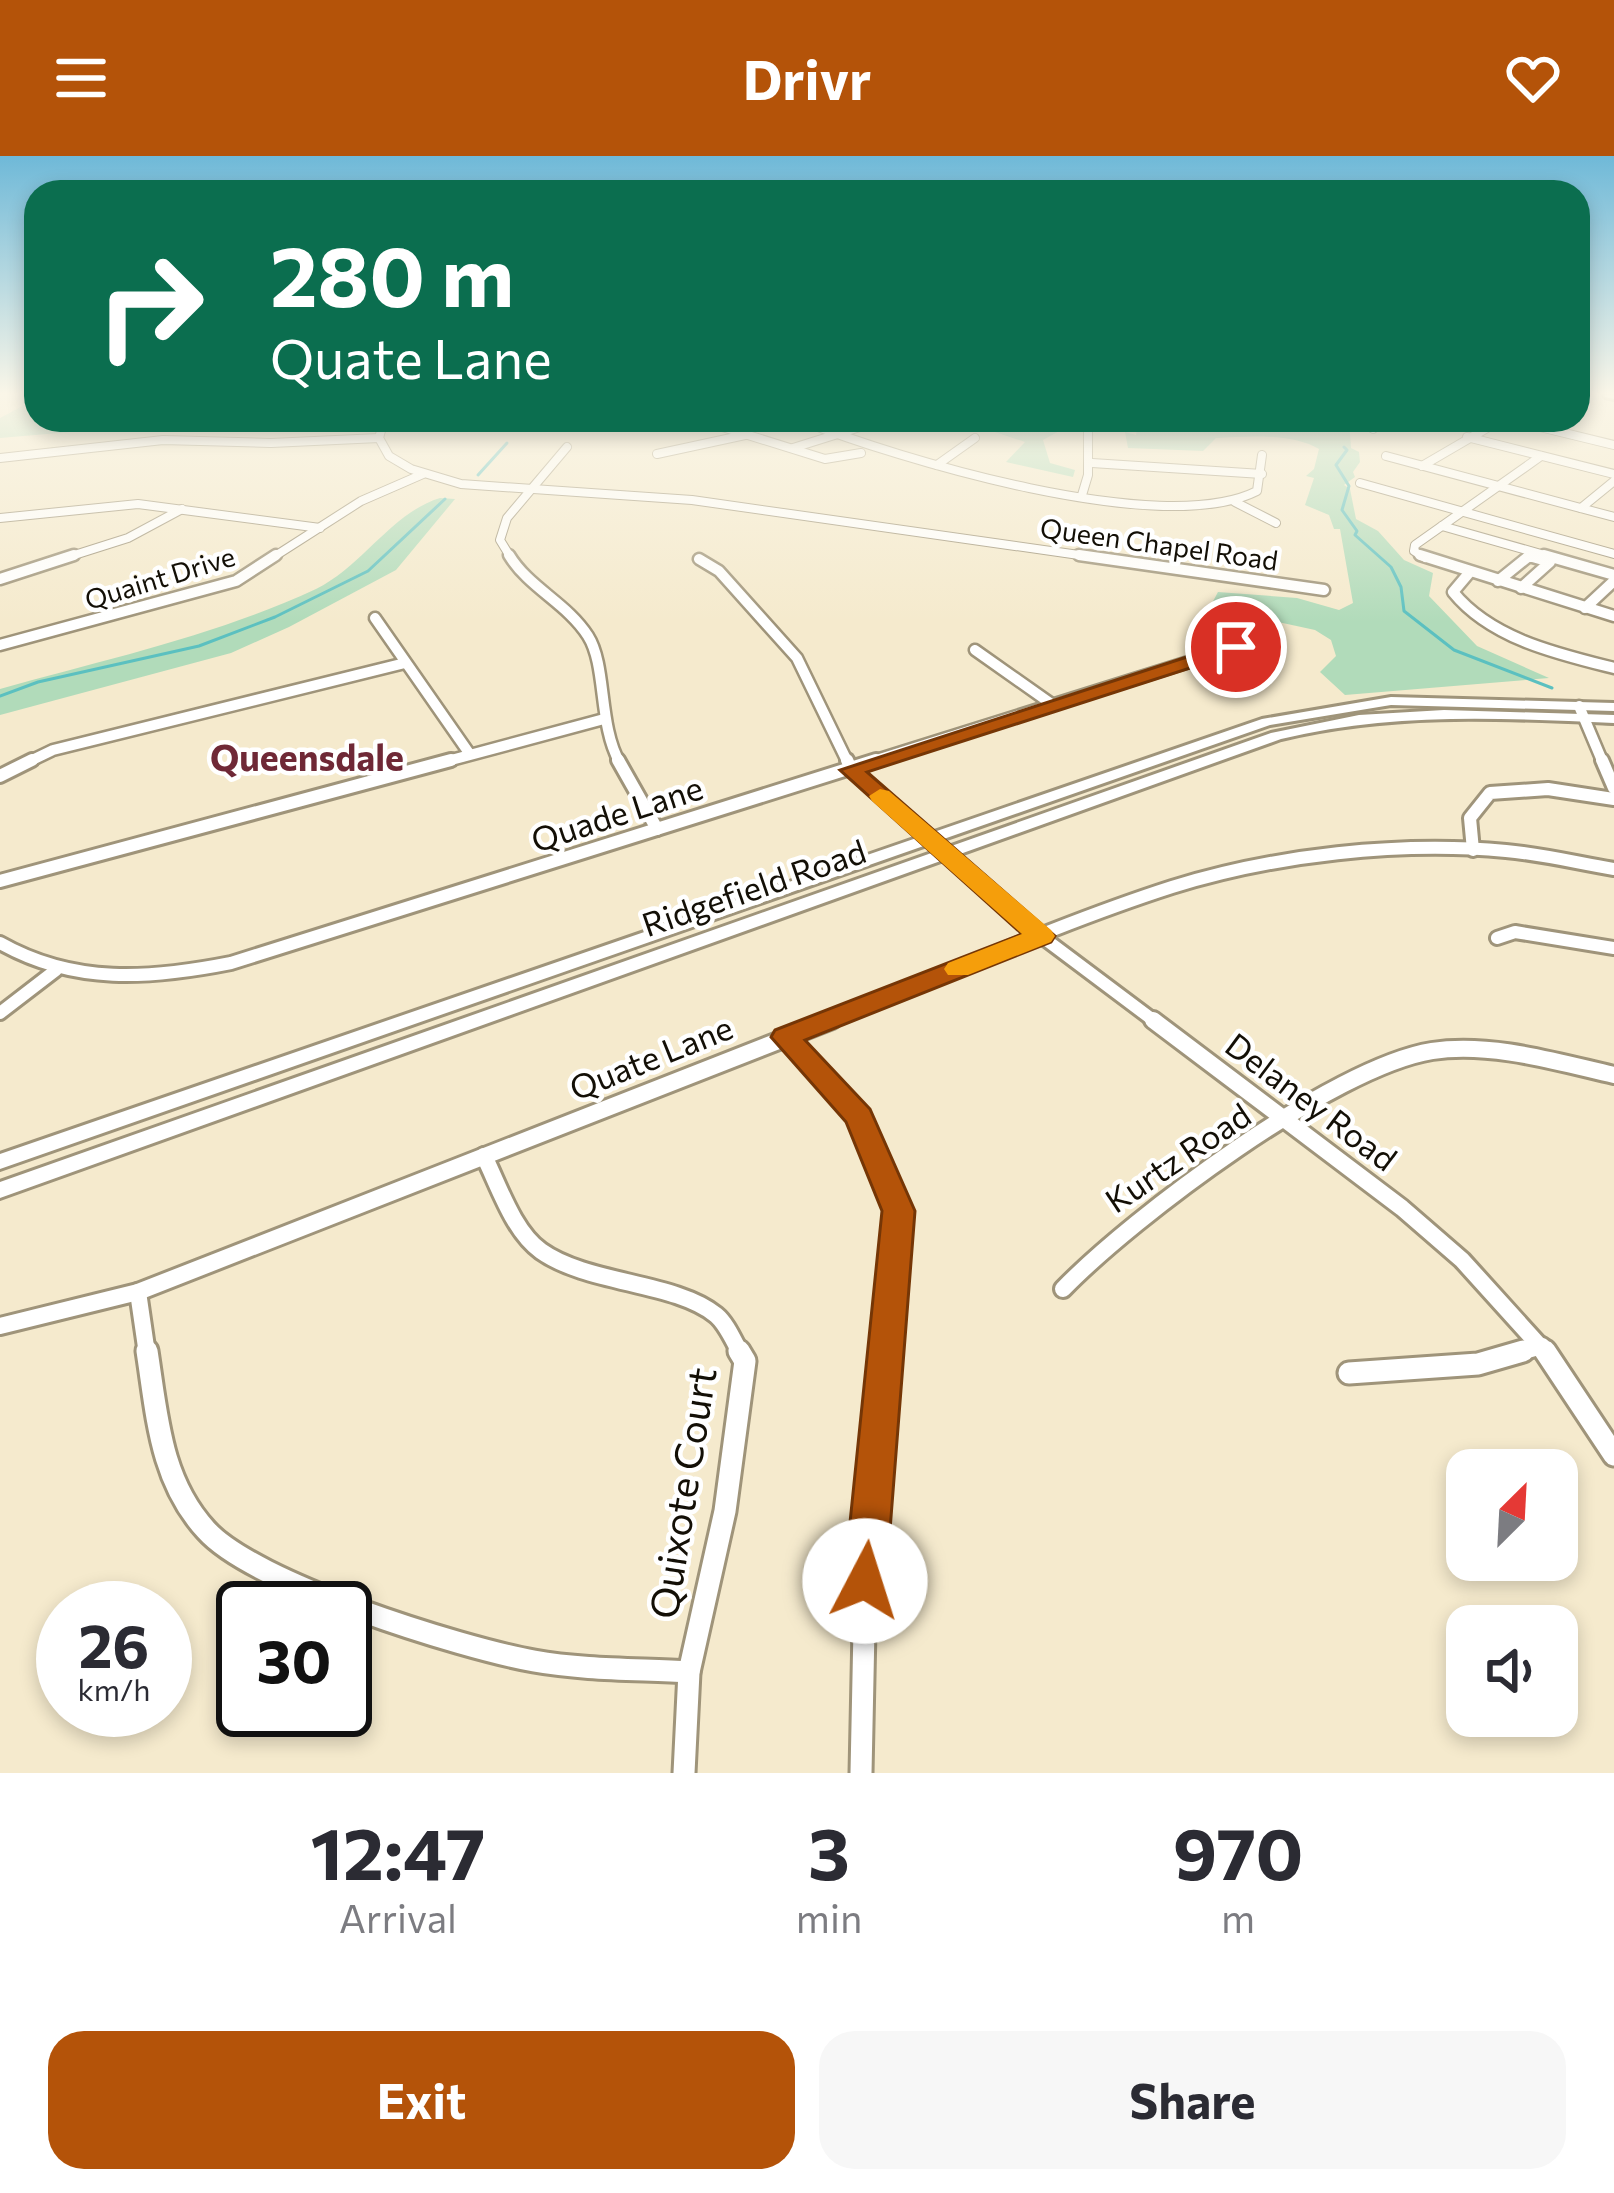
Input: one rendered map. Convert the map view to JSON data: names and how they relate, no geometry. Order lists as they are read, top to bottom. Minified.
{"streets":{"main road":["Ridgefield Road"],"street":["Queen Chapel Road","Quaint Drive","Quade Lane","Quate Lane","Delaney Road","Kurtz Road","Quixote Court"]},"crossings":[["Queen Chapel Road","Quaint Drive"],["Quade Lane","Delaney Road"],["Ridgefield Road","Delaney Road"],["Quate Lane","Delaney Road"],["Quate Lane","Quixote Court"],["Delaney Road","Kurtz Road"]],"districts":["Queensdale"],"north":"top right","page":{"header":"Drivr","turn":["280 m","Quate Lane"],"speed":"26 km/h","limit":"30","eta":["12:47","Arrival","3","min","970","m"],"buttons":["Exit","Share"]}}
